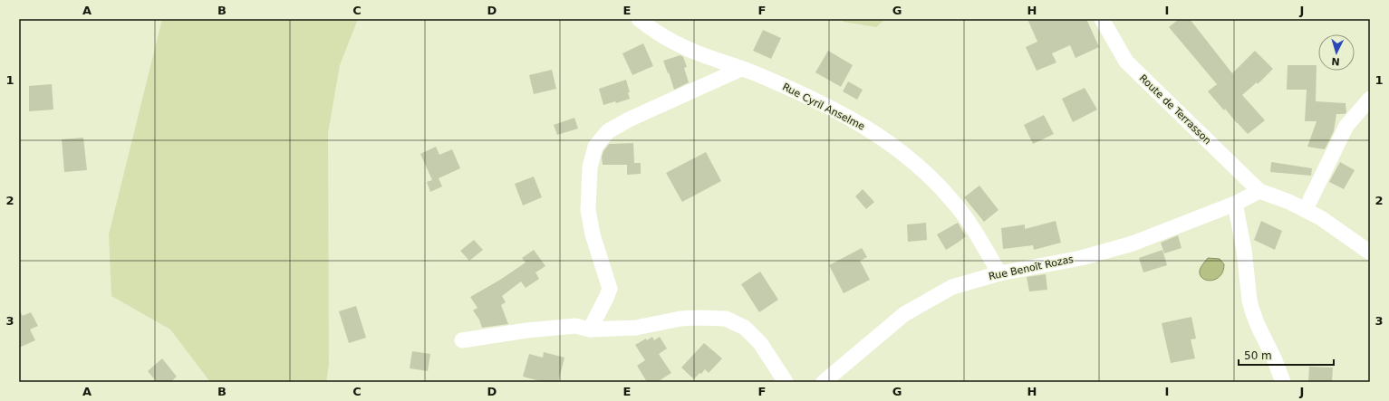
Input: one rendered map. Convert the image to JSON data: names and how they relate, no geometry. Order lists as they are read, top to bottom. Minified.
{"streets":{"street":["Rue Cyril Anselme","Route de Terrasson","Rue Benoît Rozas"]},"crossings":[["Rue Cyril Anselme","Rue Benoît Rozas"],["Route de Terrasson","Rue Benoît Rozas"]],"scale_bar":"50 m","north":"bottom","grid":{"columns":["A","B","C","D","E","F","G","H","I","J"],"rows":["1","2","3"]}}
